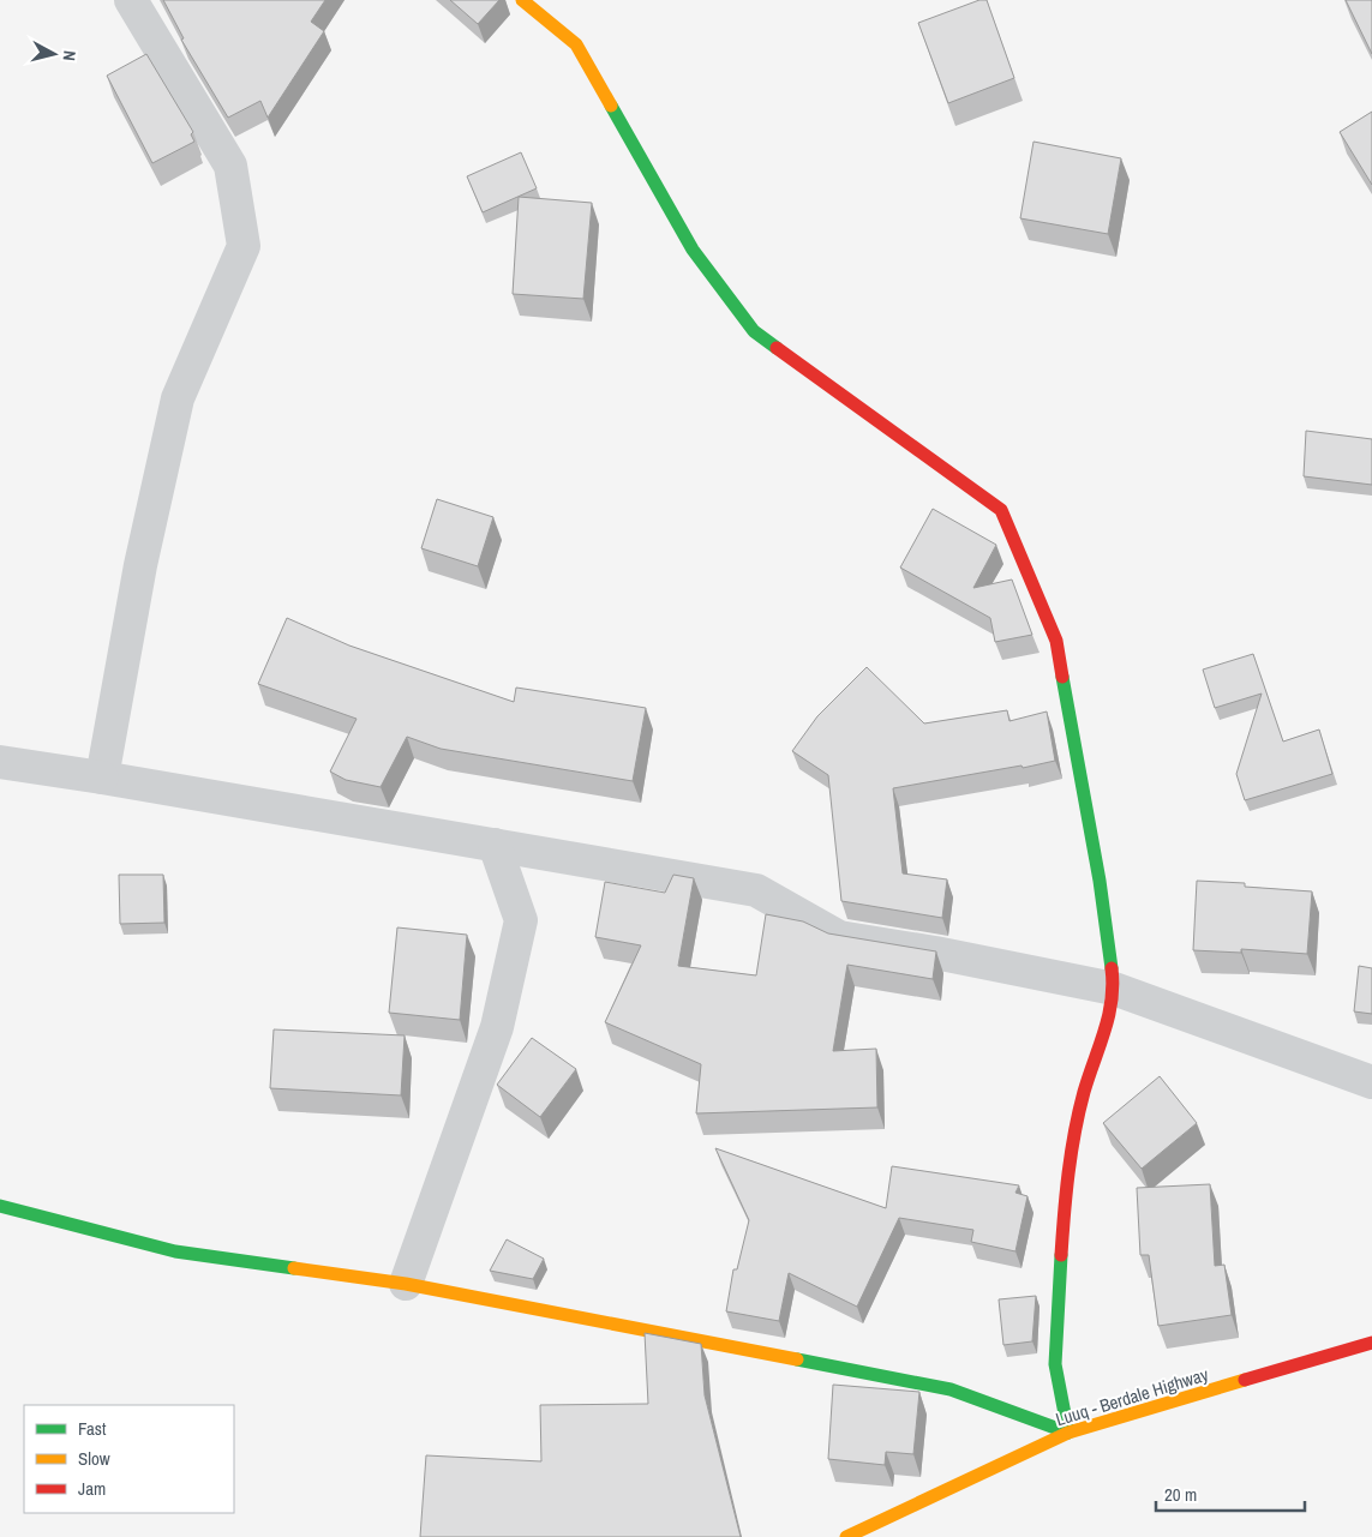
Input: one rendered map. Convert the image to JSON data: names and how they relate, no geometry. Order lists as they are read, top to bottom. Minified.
{"streets":{"street":["Luuq - Berdale Highway"]},"legend":["Fast","Slow","Jam"],"scale_bar":"20 m","north":"right"}
